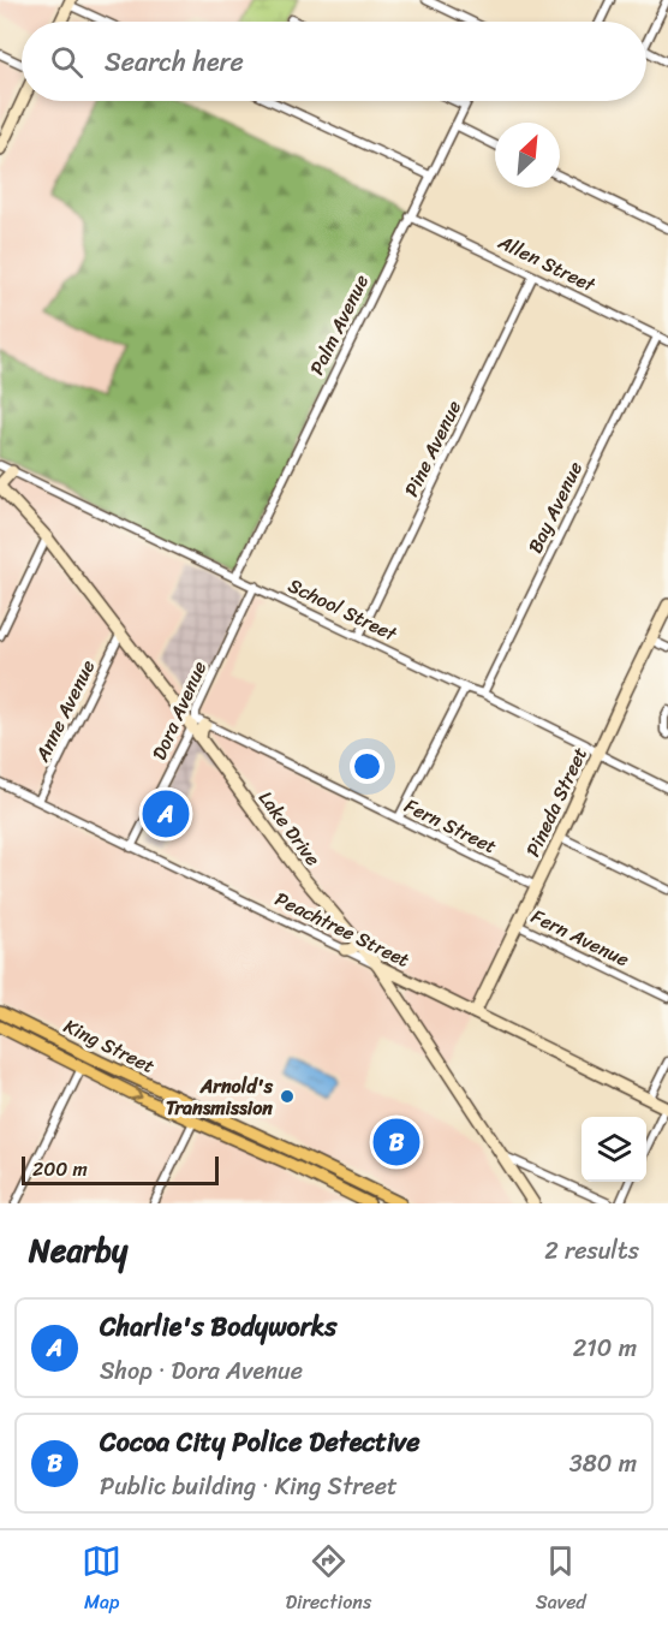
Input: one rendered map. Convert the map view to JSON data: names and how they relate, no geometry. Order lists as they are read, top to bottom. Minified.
{"streets":{"main road":["King Street"],"street":["Allen Street","Palm Avenue","Pine Avenue","Bay Avenue","School Street","Anne Avenue","Dora Avenue","Pineda Street","Fern Street","Lake Drive","Peachtree Street","Fern Avenue"]},"crossings":[["Allen Street","Palm Avenue"],["Allen Street","Pine Avenue"],["Allen Street","Bay Avenue"],["Palm Avenue","School Street"],["Pine Avenue","School Street"],["Bay Avenue","School Street"],["School Street","Dora Avenue"],["School Street","Pineda Street"],["Anne Avenue","Lake Drive"],["Anne Avenue","Peachtree Street"],["Dora Avenue","Fern Street"],["Dora Avenue","Lake Drive"],["Dora Avenue","Peachtree Street"],["Pineda Street","Fern Street"],["Pineda Street","Peachtree Street"],["Pineda Street","Fern Avenue"],["Fern Street","Lake Drive"],["Lake Drive","Peachtree Street"]],"places":["Arnold's Transmission"],"scale_bar":"200 m","north":"top right","page":{"search":"Search here","pins":["A","B"],"scale":"200 m","heading":["Nearby","2 results"],"list":[{"mark":"A","name":"Charlie's Bodyworks","note":"Shop · Dora Avenue","value":"210 m"},{"mark":"B","name":"Cocoa City Police Detective","note":"Public building · King Street","value":"380 m"}],"nav":["Map","Directions","Saved"]}}
